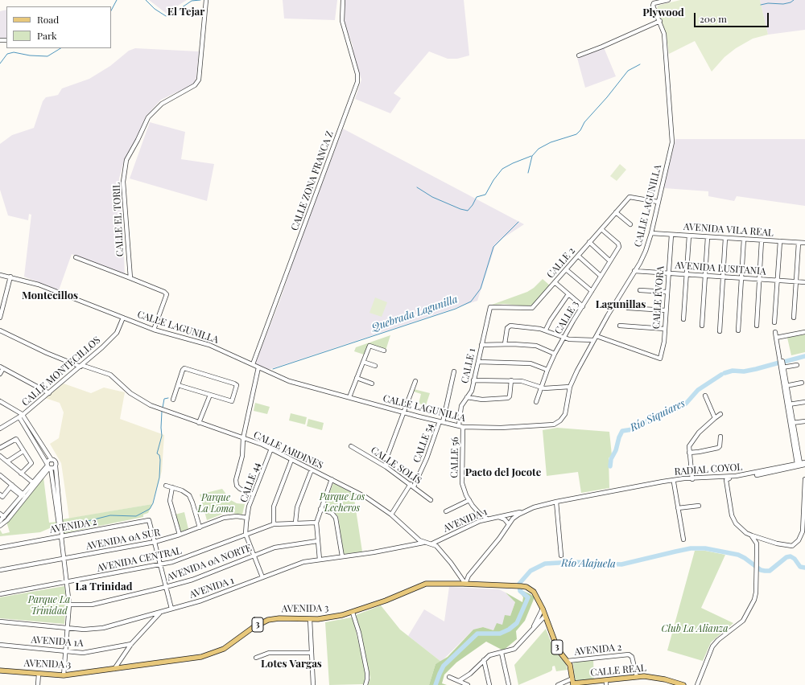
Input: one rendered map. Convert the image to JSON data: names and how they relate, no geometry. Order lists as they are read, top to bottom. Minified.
{"streets":{"main road":["AVENIDA 3","3","CALLE REAL"],"street":["CALLE ZONA FRANCA Z","CALLE LAGUNILLA","CALLE EL TORIL","AVENIDA VILA REAL","CALLE 2","AVENIDA LUSITANIA","CALLE ÉVORA","CALLE 3","CALLE 1","CALLE MONTECILLOS","CALLE 54","CALLE JARDINES","CALLE 56","CALLE SOLÍS","RADIAL COYOL","CALLE 44","AVENIDA 1","AVENIDA 2","AVENIDA 0A SUR","AVENIDA CENTRAL","AVENIDA 0A NORTE","AVENIDA 1A"]},"crossings":[["CALLE ZONA FRANCA Z","CALLE LAGUNILLA"],["CALLE LAGUNILLA","AVENIDA VILA REAL"],["CALLE LAGUNILLA","AVENIDA LUSITANIA"],["CALLE LAGUNILLA","CALLE ÉVORA"],["CALLE LAGUNILLA","CALLE 1"],["CALLE LAGUNILLA","CALLE MONTECILLOS"],["CALLE LAGUNILLA","CALLE 54"],["CALLE LAGUNILLA","CALLE 56"],["AVENIDA VILA REAL","CALLE ÉVORA"],["CALLE 2","CALLE 3"],["CALLE 2","CALLE 1"],["AVENIDA LUSITANIA","CALLE ÉVORA"],["CALLE 1","CALLE 56"],["CALLE MONTECILLOS","CALLE JARDINES"],["CALLE 54","CALLE SOLÍS"],["CALLE JARDINES","CALLE 44"],["CALLE JARDINES","AVENIDA 1"],["CALLE 56","AVENIDA 1"],["RADIAL COYOL","AVENIDA 1"],["RADIAL COYOL","AVENIDA 3"],["CALLE 44","AVENIDA 1"],["CALLE 44","AVENIDA 0A SUR"],["CALLE 44","AVENIDA CENTRAL"],["CALLE 44","AVENIDA 0A NORTE"],["AVENIDA 2","AVENIDA 0A SUR"],["AVENIDA 2","AVENIDA 3"],["AVENIDA 2","CALLE REAL"],["AVENIDA 3","CALLE REAL"]],"districts":["El Tejar","Plywood","Montecillos","Lagunillas","Pacto del Jocote","La Trinidad","Lotes Vargas"],"water":["Quebrada Lagunilla","Río Siquiares","Río Alajuela"],"parks":["Parque Los Lecheros","Parque La Loma","Parque La Trinidad","Club La Alianza"],"legend":["Road","Park"],"scale_bar":"200 m"}
